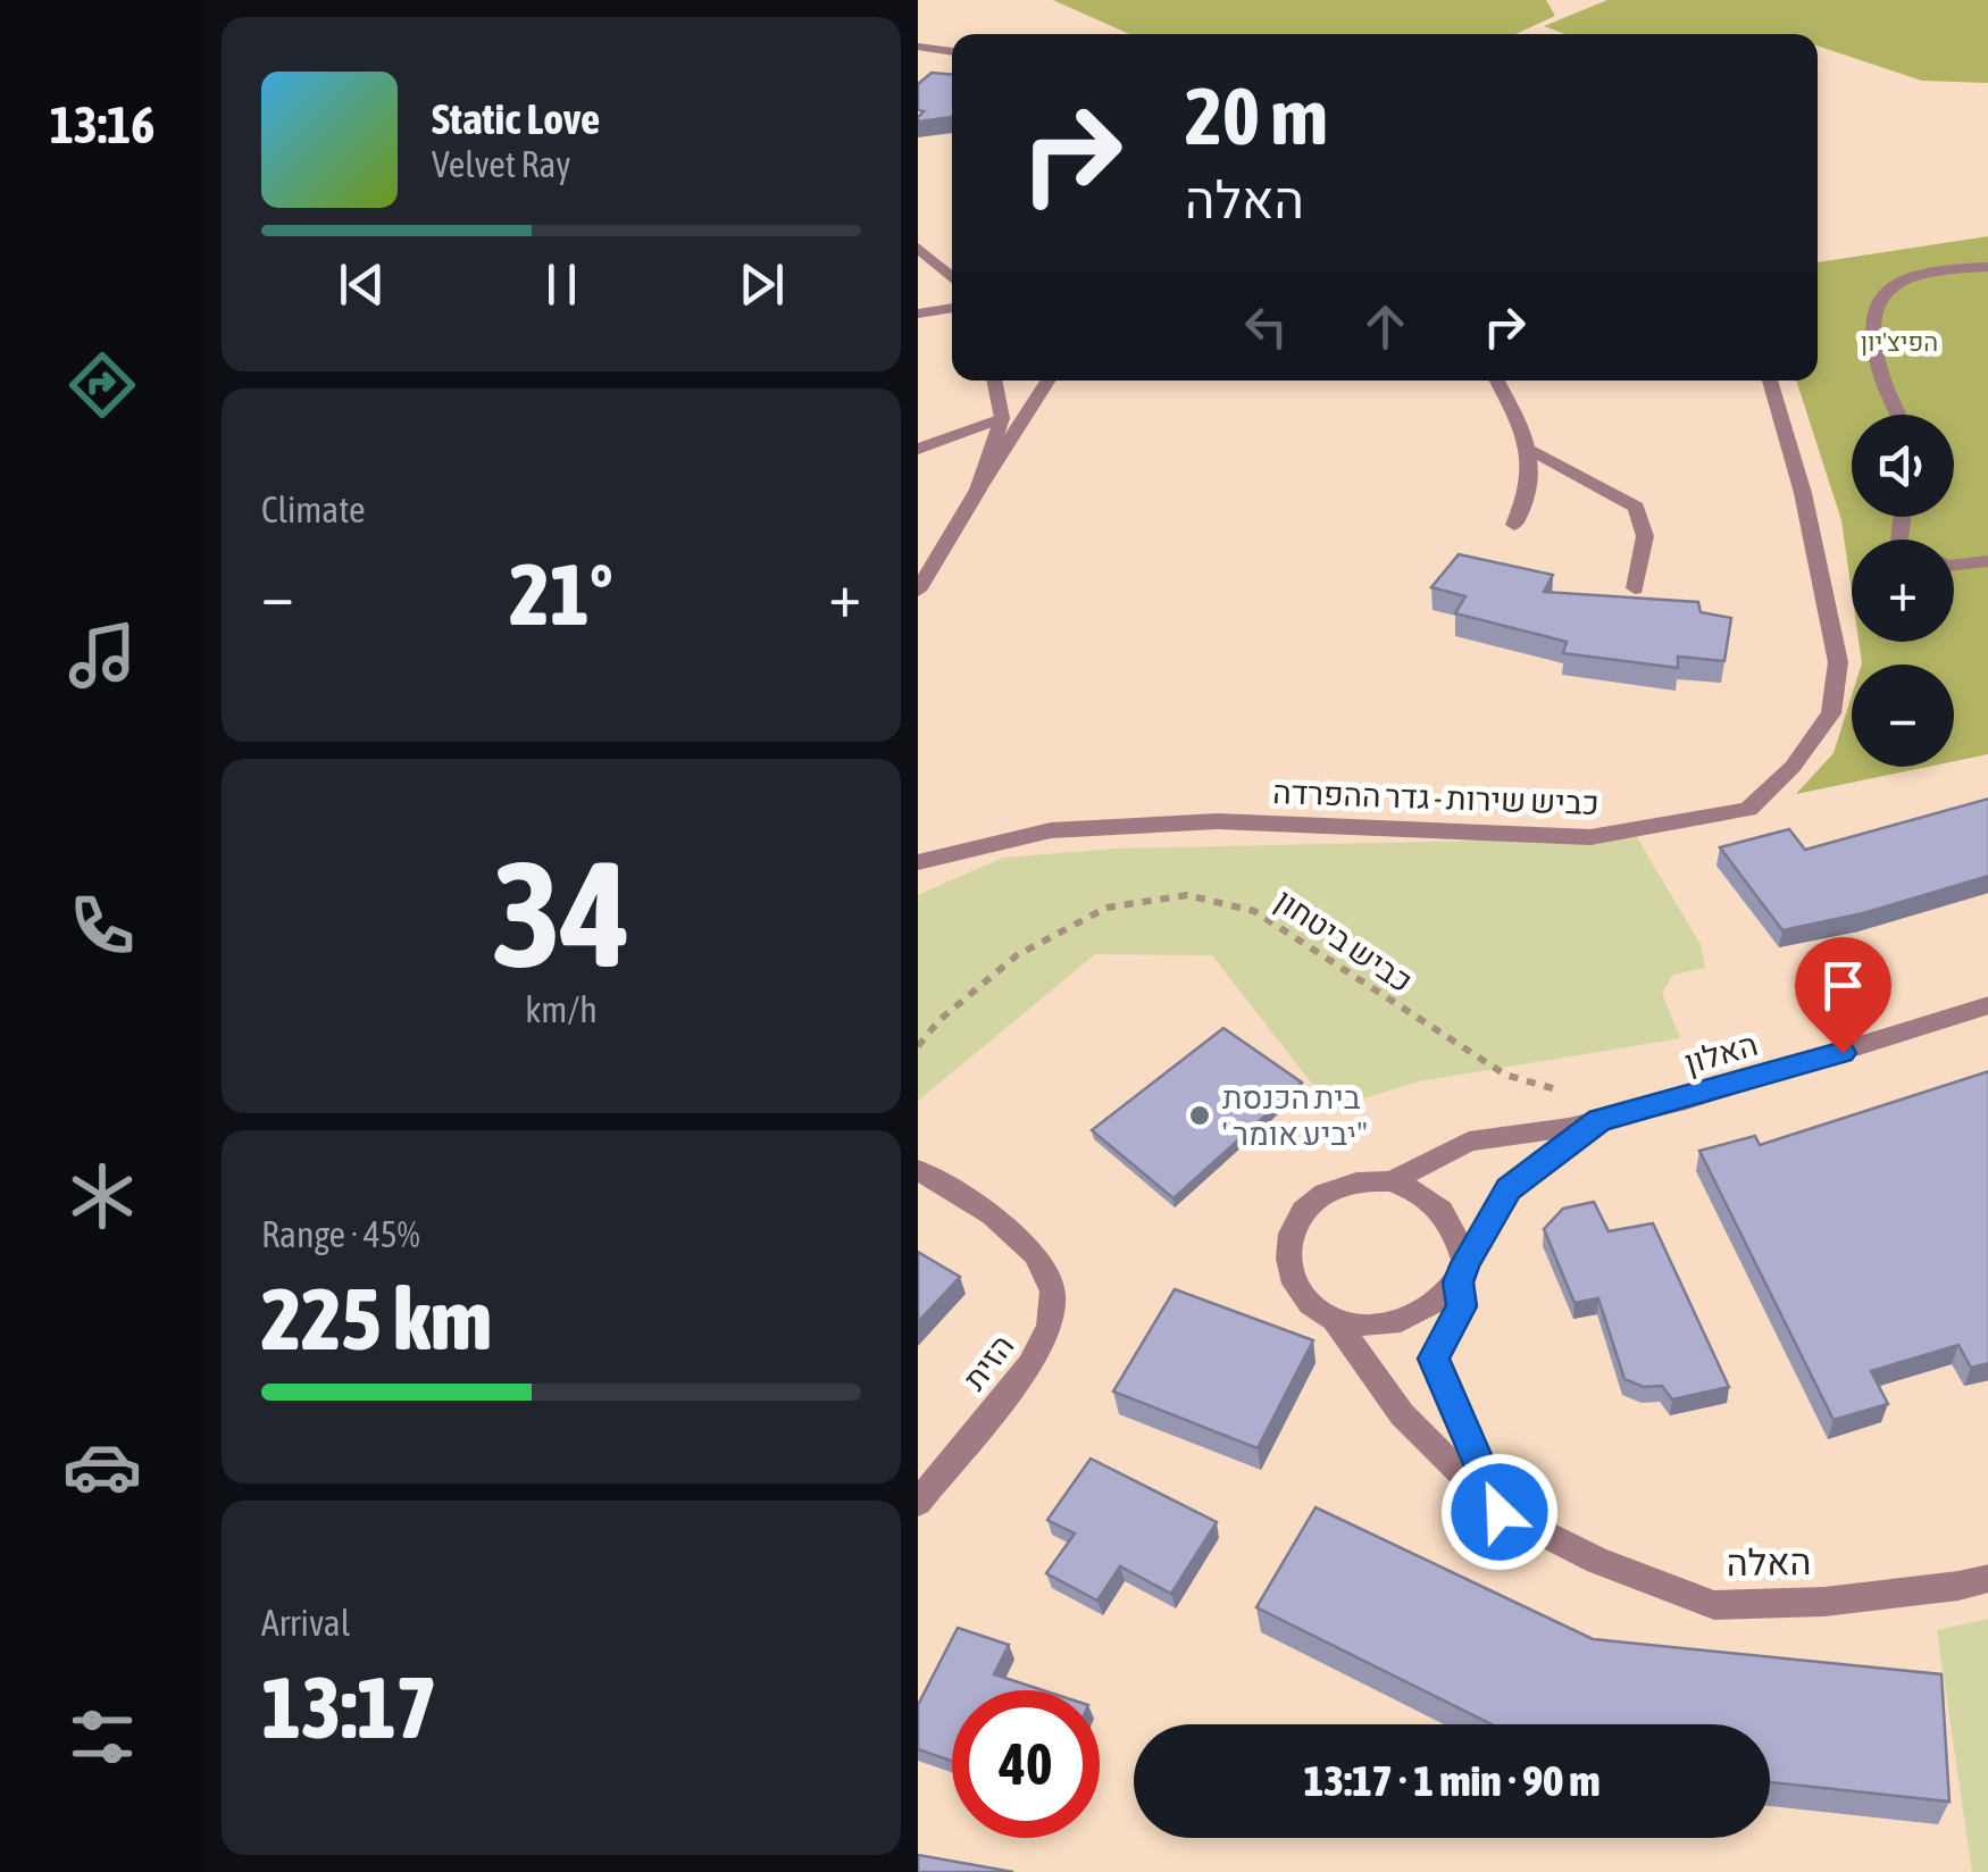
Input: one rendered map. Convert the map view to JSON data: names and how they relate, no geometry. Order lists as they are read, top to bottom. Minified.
{"streets":{"street":["כביש שירות - גדר ההפרדה","האלון","הזית","האלה"],"path":["כביש ביטחון"]},"crossings":[["האלון","האלה"]],"parks":["הפיצ'יון"],"places":["בית הכנסת \"יביע אומר\""],"page":{"tabs":"13:16","turn":["20 m","האלה"],"song":["Static Love","Velvet Ray"],"tile":["Climate",["34","km/h"],["Range · 45%","225 km"],["Arrival","13:17"]],"map_buttons":["+","−"],"heat":["−","21°","+"],"limit":"40","trip":"13:17 · 1 min · 90 m"}}
